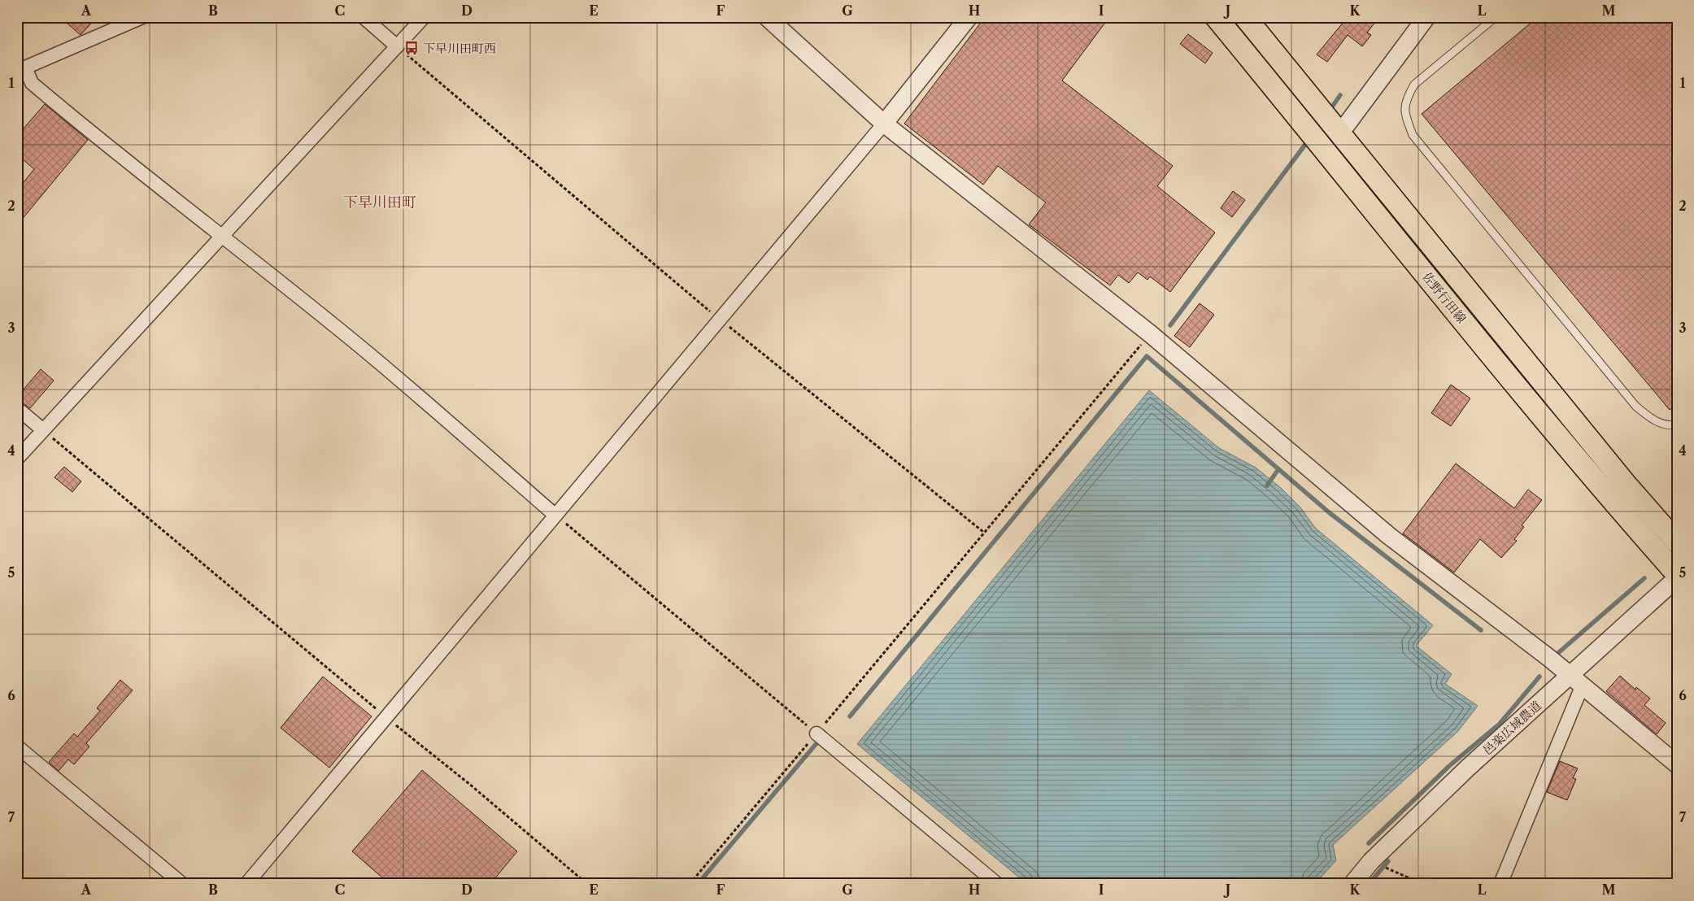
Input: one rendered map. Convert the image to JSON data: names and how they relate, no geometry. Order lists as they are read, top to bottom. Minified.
{"streets":{"main road":["佐野行田線"],"street":["邑楽広域農道"]},"districts":["下早川田町"],"places":{"bus stop":["下早川田町西"]},"grid":{"columns":["A","B","C","D","E","F","G","H","I","J","K","L","M"],"rows":["1","2","3","4","5","6","7"]}}
